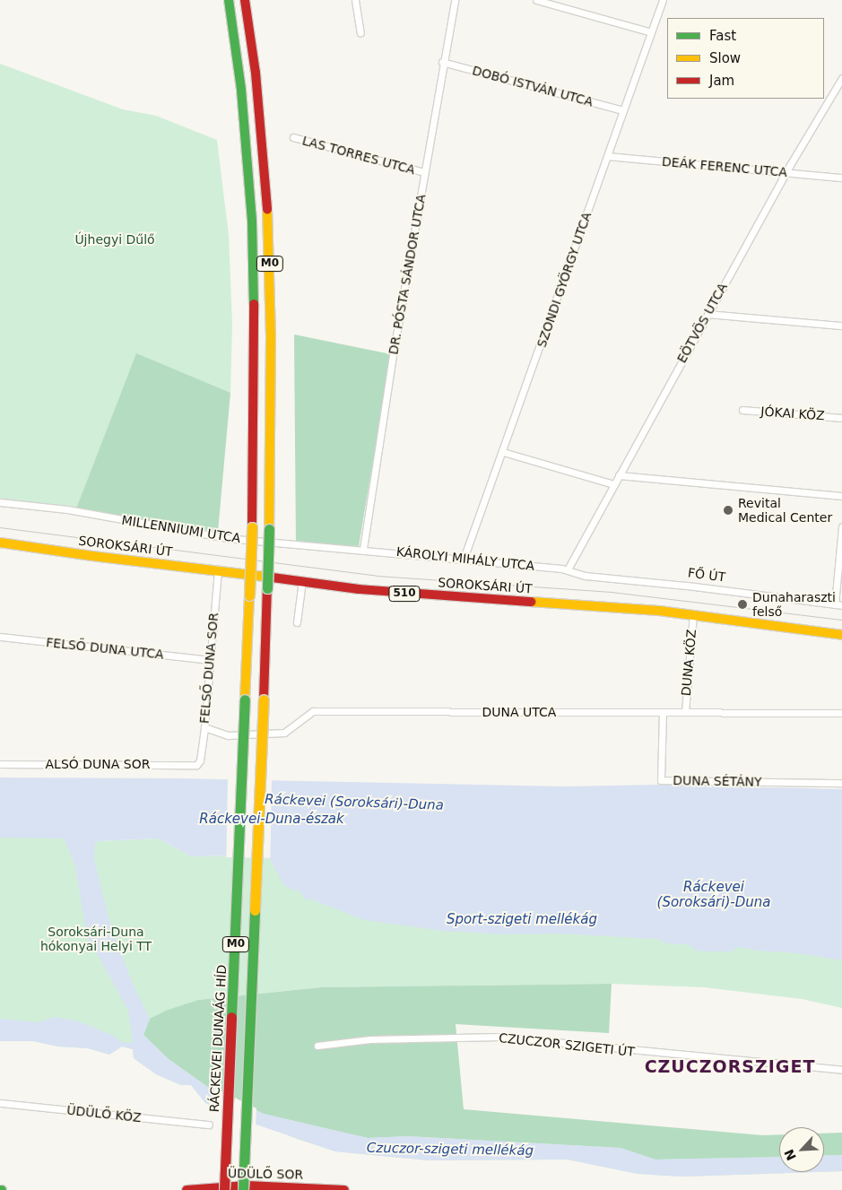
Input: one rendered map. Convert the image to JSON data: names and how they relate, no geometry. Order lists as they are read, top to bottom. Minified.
{"streets":{"main road":["M0","SOROKSÁRI ÚT","510","RÁCKEVEI DUNAÁG HÍD","ÜDÜLŐ SOR"],"street":["DOBÓ ISTVÁN UTCA","LAS TORRES UTCA","DEÁK FERENC UTCA","DR. PÓSTA SÁNDOR UTCA","SZONDI GYÖRGY UTCA","EÖTVÖS UTCA","JÓKAI KÖZ","MILLENNIUMI UTCA","KÁROLYI MIHÁLY UTCA","FŐ ÚT","FELSŐ DUNA UTCA","DUNA KÖZ","FELSŐ DUNA SOR","DUNA UTCA","ALSÓ DUNA SOR","DUNA SÉTÁNY","CZUCZOR SZIGETI ÚT","ÜDÜLŐ KÖZ"]},"crossings":[["DOBÓ ISTVÁN UTCA","DR. PÓSTA SÁNDOR UTCA"],["DOBÓ ISTVÁN UTCA","SZONDI GYÖRGY UTCA"],["LAS TORRES UTCA","DR. PÓSTA SÁNDOR UTCA"],["DEÁK FERENC UTCA","SZONDI GYÖRGY UTCA"],["DEÁK FERENC UTCA","EÖTVÖS UTCA"],["DR. PÓSTA SÁNDOR UTCA","MILLENNIUMI UTCA"],["DR. PÓSTA SÁNDOR UTCA","KÁROLYI MIHÁLY UTCA"],["SZONDI GYÖRGY UTCA","KÁROLYI MIHÁLY UTCA"],["EÖTVÖS UTCA","KÁROLYI MIHÁLY UTCA"],["EÖTVÖS UTCA","FŐ ÚT"],["MILLENNIUMI UTCA","KÁROLYI MIHÁLY UTCA"],["SOROKSÁRI ÚT","DUNA KÖZ"],["SOROKSÁRI ÚT","FELSŐ DUNA SOR"],["KÁROLYI MIHÁLY UTCA","FŐ ÚT"],["FELSŐ DUNA UTCA","FELSŐ DUNA SOR"],["DUNA KÖZ","DUNA UTCA"],["FELSŐ DUNA SOR","DUNA UTCA"],["FELSŐ DUNA SOR","ALSÓ DUNA SOR"],["DUNA UTCA","DUNA SÉTÁNY"]],"districts":["CZUCZORSZIGET"],"water":["Ráckevei (Soroksári)-Duna","Ráckevei-Duna-észak","Sport-szigeti mellékág","Czuczor-szigeti mellékág"],"parks":["Újhegyi Dűlő","Soroksári-Duna hókonyai Helyi TT"],"places":["Revital Medical Center","Dunaharaszti felső"],"legend":["Fast","Slow","Jam"],"north":"bottom left"}
